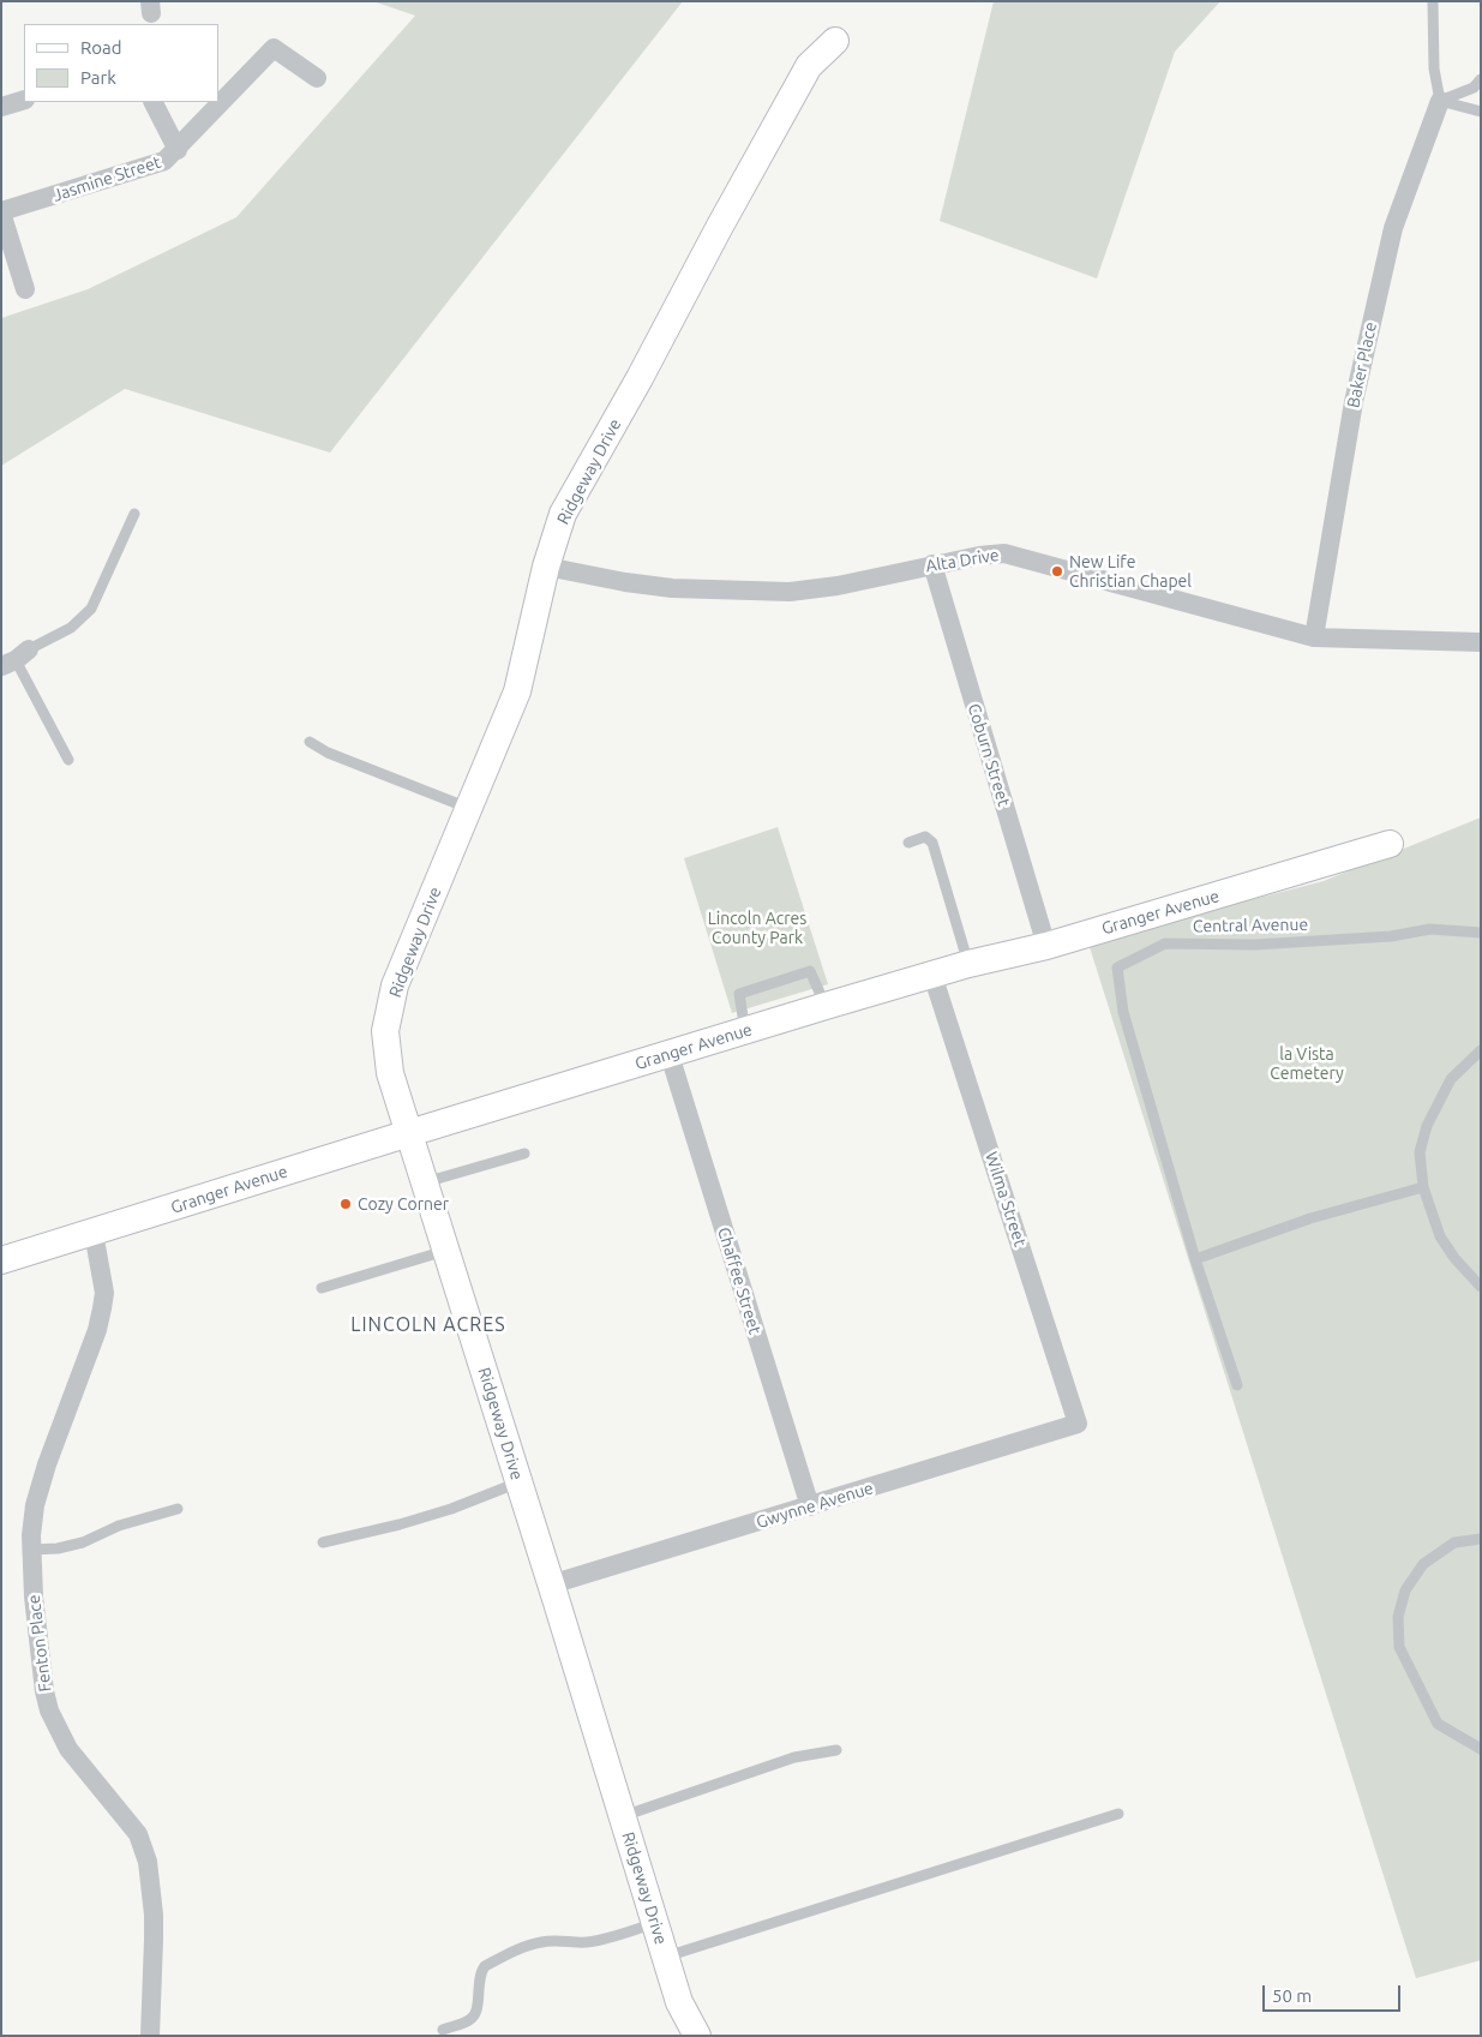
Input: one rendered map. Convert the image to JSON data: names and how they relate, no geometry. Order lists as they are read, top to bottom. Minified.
{"streets":{"street":["Jasmine Street","Baker Place","Ridgeway Drive","Alta Drive","Coburn Street","Granger Avenue","Wilma Street","Chaffee Street","Gwynne Avenue","Fenton Place"],"lane":["Central Avenue"]},"crossings":[["Baker Place","Alta Drive"],["Ridgeway Drive","Alta Drive"],["Ridgeway Drive","Granger Avenue"],["Ridgeway Drive","Gwynne Avenue"],["Alta Drive","Coburn Street"],["Coburn Street","Granger Avenue"],["Granger Avenue","Wilma Street"],["Granger Avenue","Chaffee Street"],["Granger Avenue","Fenton Place"],["Wilma Street","Gwynne Avenue"],["Chaffee Street","Gwynne Avenue"]],"districts":["LINCOLN ACRES"],"parks":["Lincoln Acres County Park","la Vista Cemetery"],"places":["New Life Christian Chapel","Cozy Corner"],"legend":["Road","Park"],"scale_bar":"50 m"}
